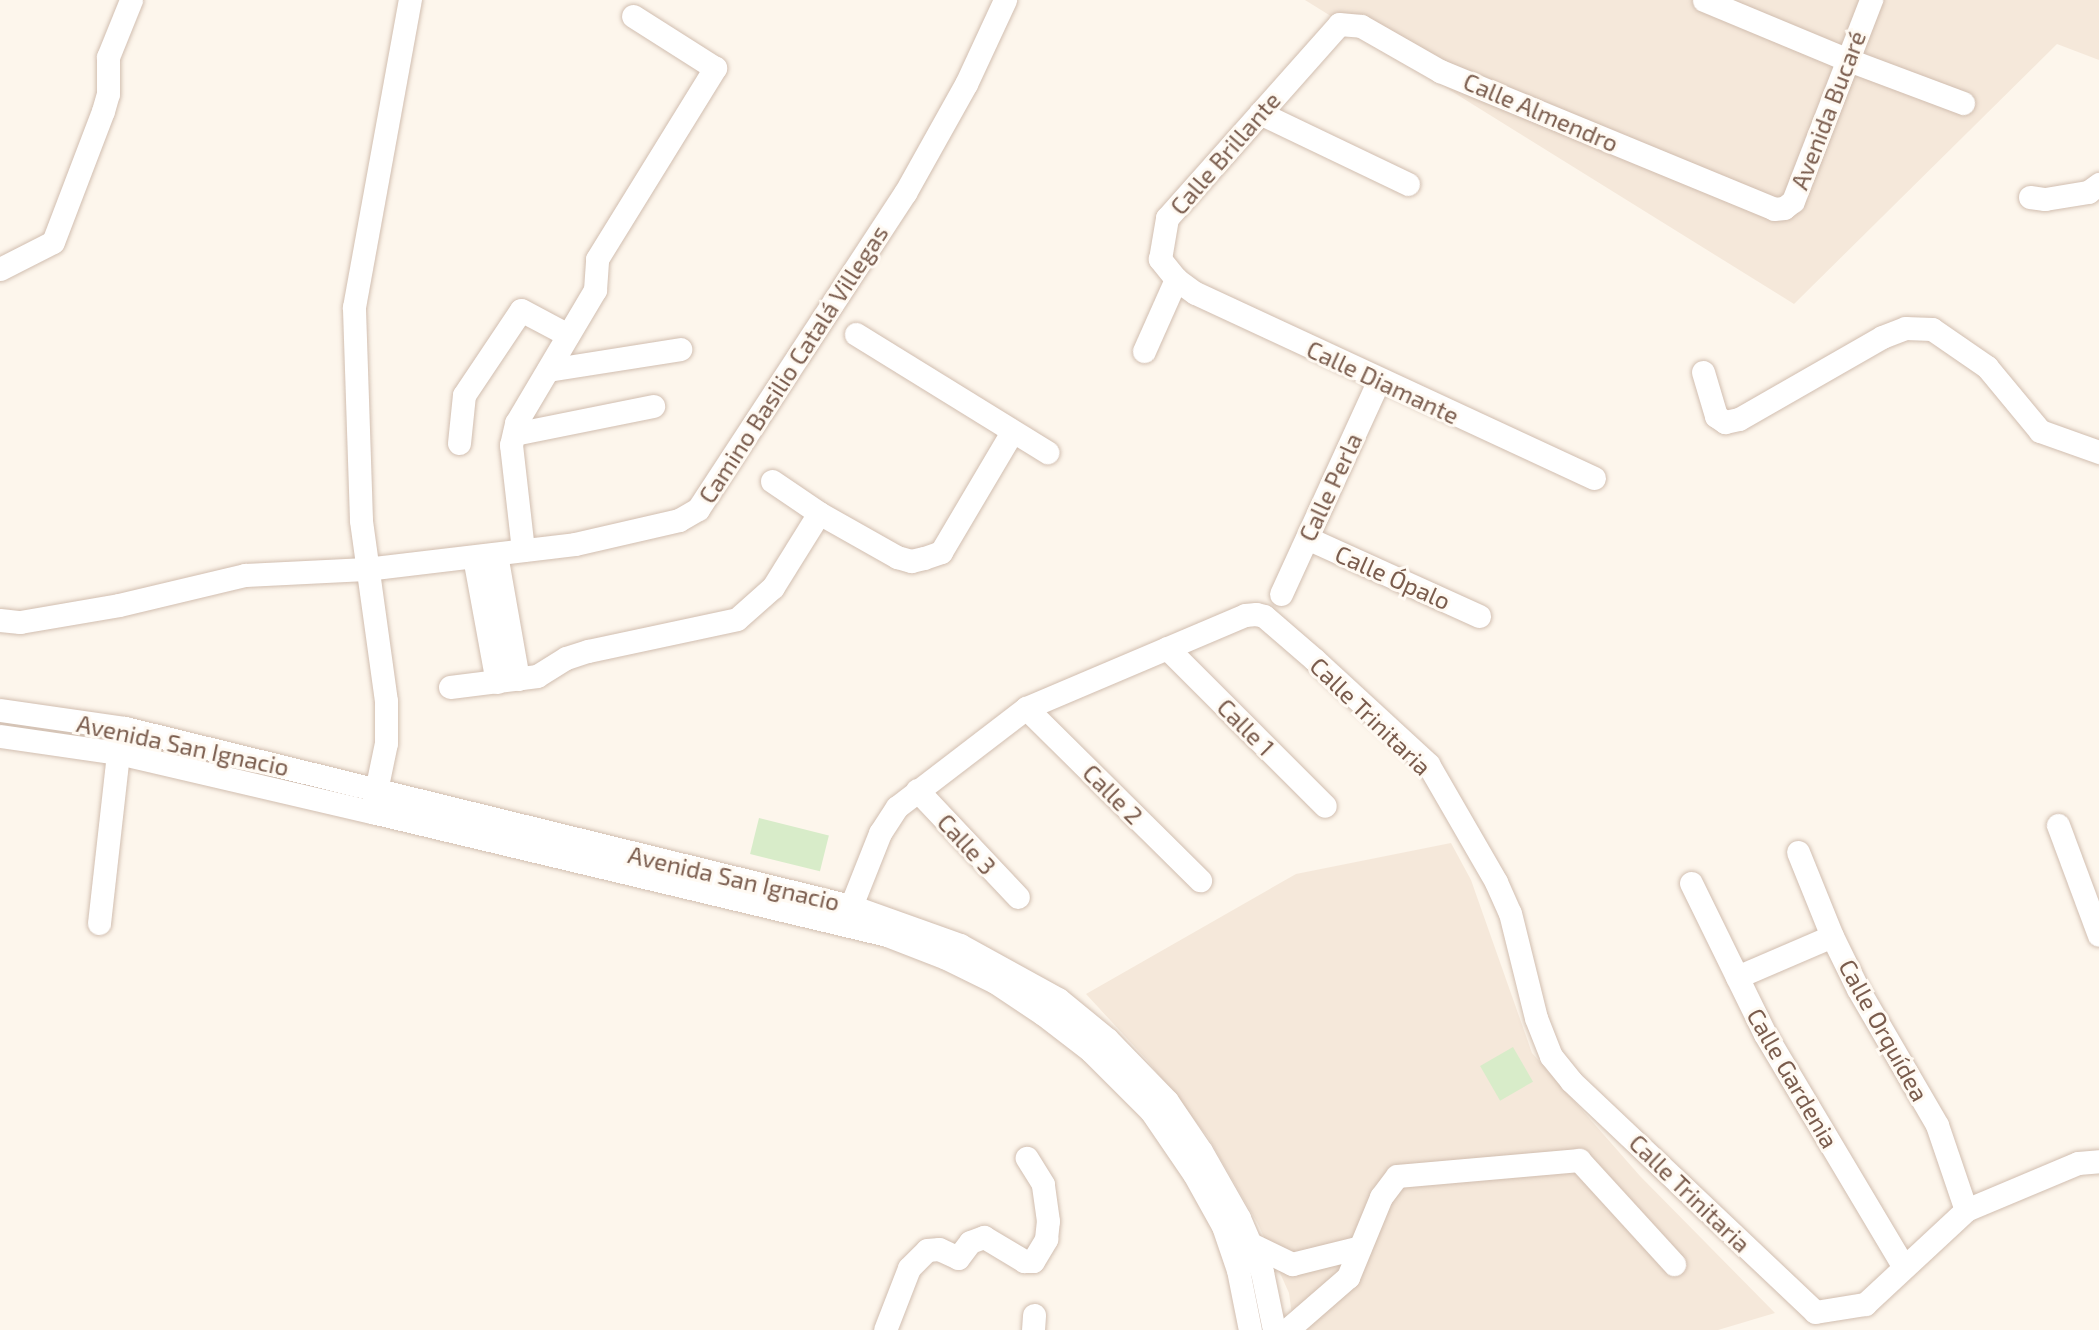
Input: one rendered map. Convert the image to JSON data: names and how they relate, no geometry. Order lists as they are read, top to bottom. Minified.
{"streets":{"street":["Avenida Bucaré","Calle Almendro","Calle Brillante","Camino Basilio Catalá Villegas","Calle Diamante","Calle Perla","Calle Ópalo","Calle Trinitaria","Calle 1","Avenida San Ignacio","Calle 2","Calle 3","Calle Orquídea","Calle Gardenia"]},"crossings":[["Avenida Bucaré","Calle Almendro"],["Calle Almendro","Calle Brillante"],["Calle Brillante","Calle Diamante"],["Calle Diamante","Calle Perla"],["Calle Perla","Calle Ópalo"],["Calle Trinitaria","Calle 1"],["Calle Trinitaria","Avenida San Ignacio"],["Calle Trinitaria","Calle 2"],["Calle Trinitaria","Calle 3"],["Calle Trinitaria","Calle Gardenia"]]}
